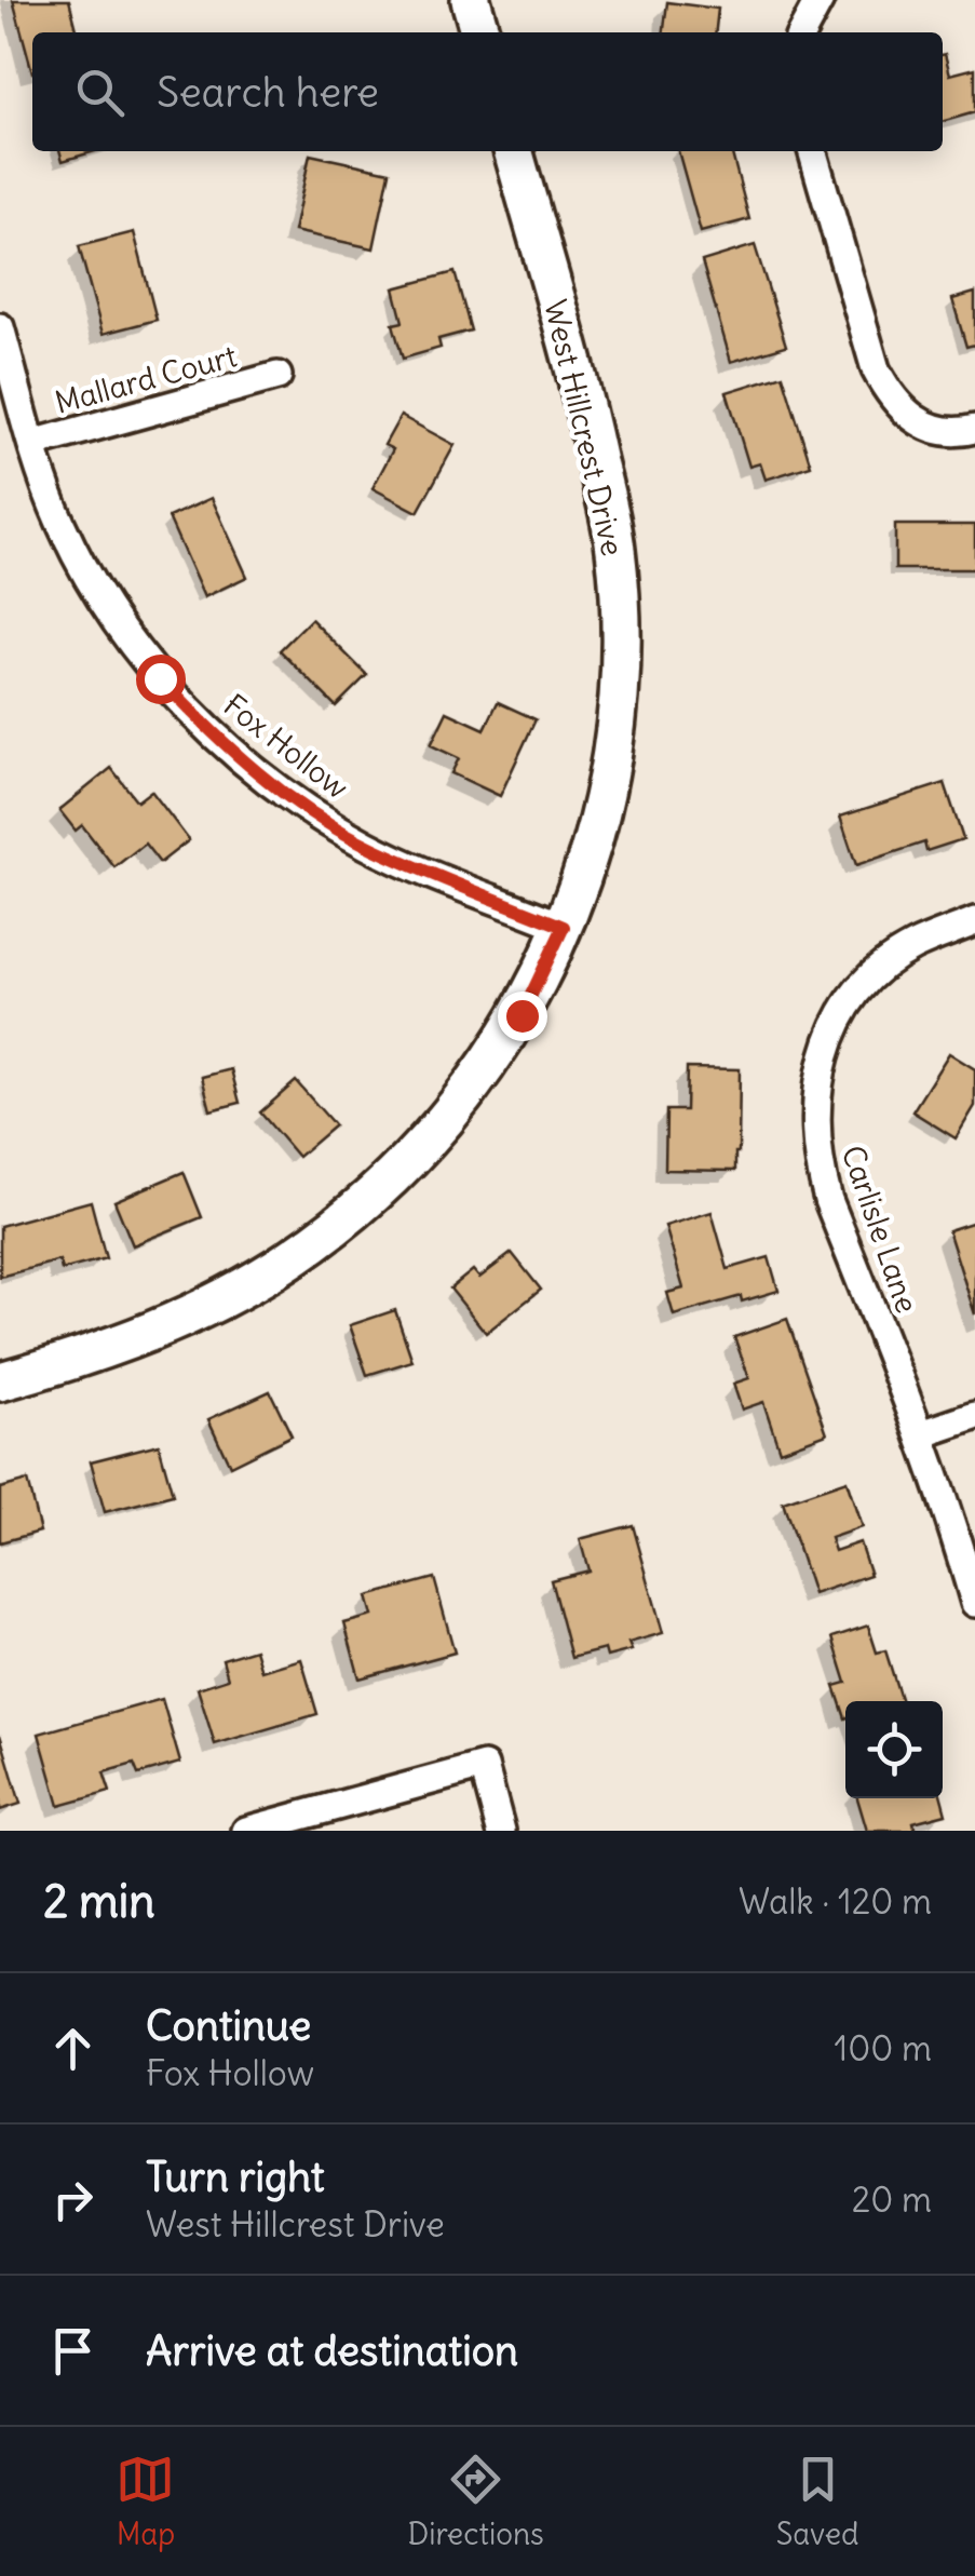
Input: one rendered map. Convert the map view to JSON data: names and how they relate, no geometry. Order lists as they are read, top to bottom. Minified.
{"streets":{"street":["Mallard Court","West Hillcrest Drive","Fox Hollow","Carlisle Lane"]},"crossings":[["Mallard Court","Fox Hollow"],["West Hillcrest Drive","Fox Hollow"]],"page":{"search":"Search here","heading":["2 min","Walk · 120 m"],"list":[["Continue","Fox Hollow","100 m"],["Turn right","West Hillcrest Drive","20 m"],"Arrive at destination"],"nav":["Map","Directions","Saved"]}}
